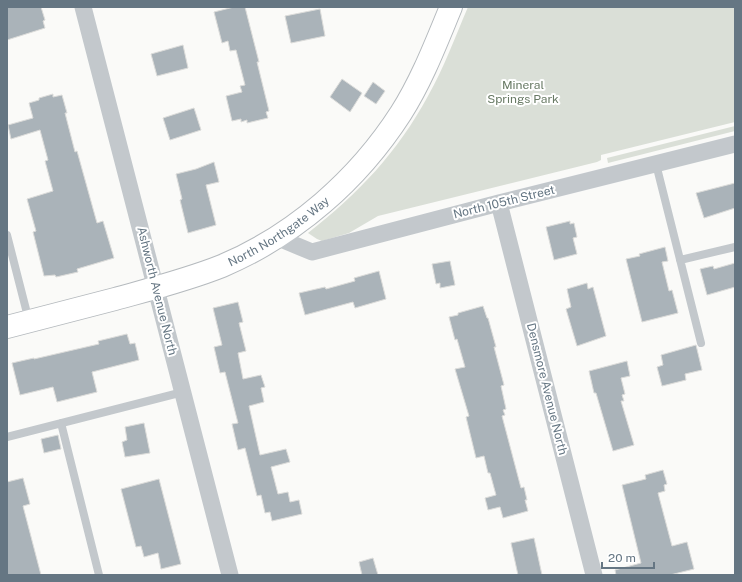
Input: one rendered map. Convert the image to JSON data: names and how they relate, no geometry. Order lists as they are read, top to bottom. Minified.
{"streets":{"main road":["North Northgate Way"],"street":["North 105th Street","Ashworth Avenue North","Densmore Avenue North"]},"crossings":[["North 105th Street","North Northgate Way"],["North 105th Street","Densmore Avenue North"],["North Northgate Way","Ashworth Avenue North"]],"parks":["Mineral Springs Park"],"scale_bar":"20 m"}
